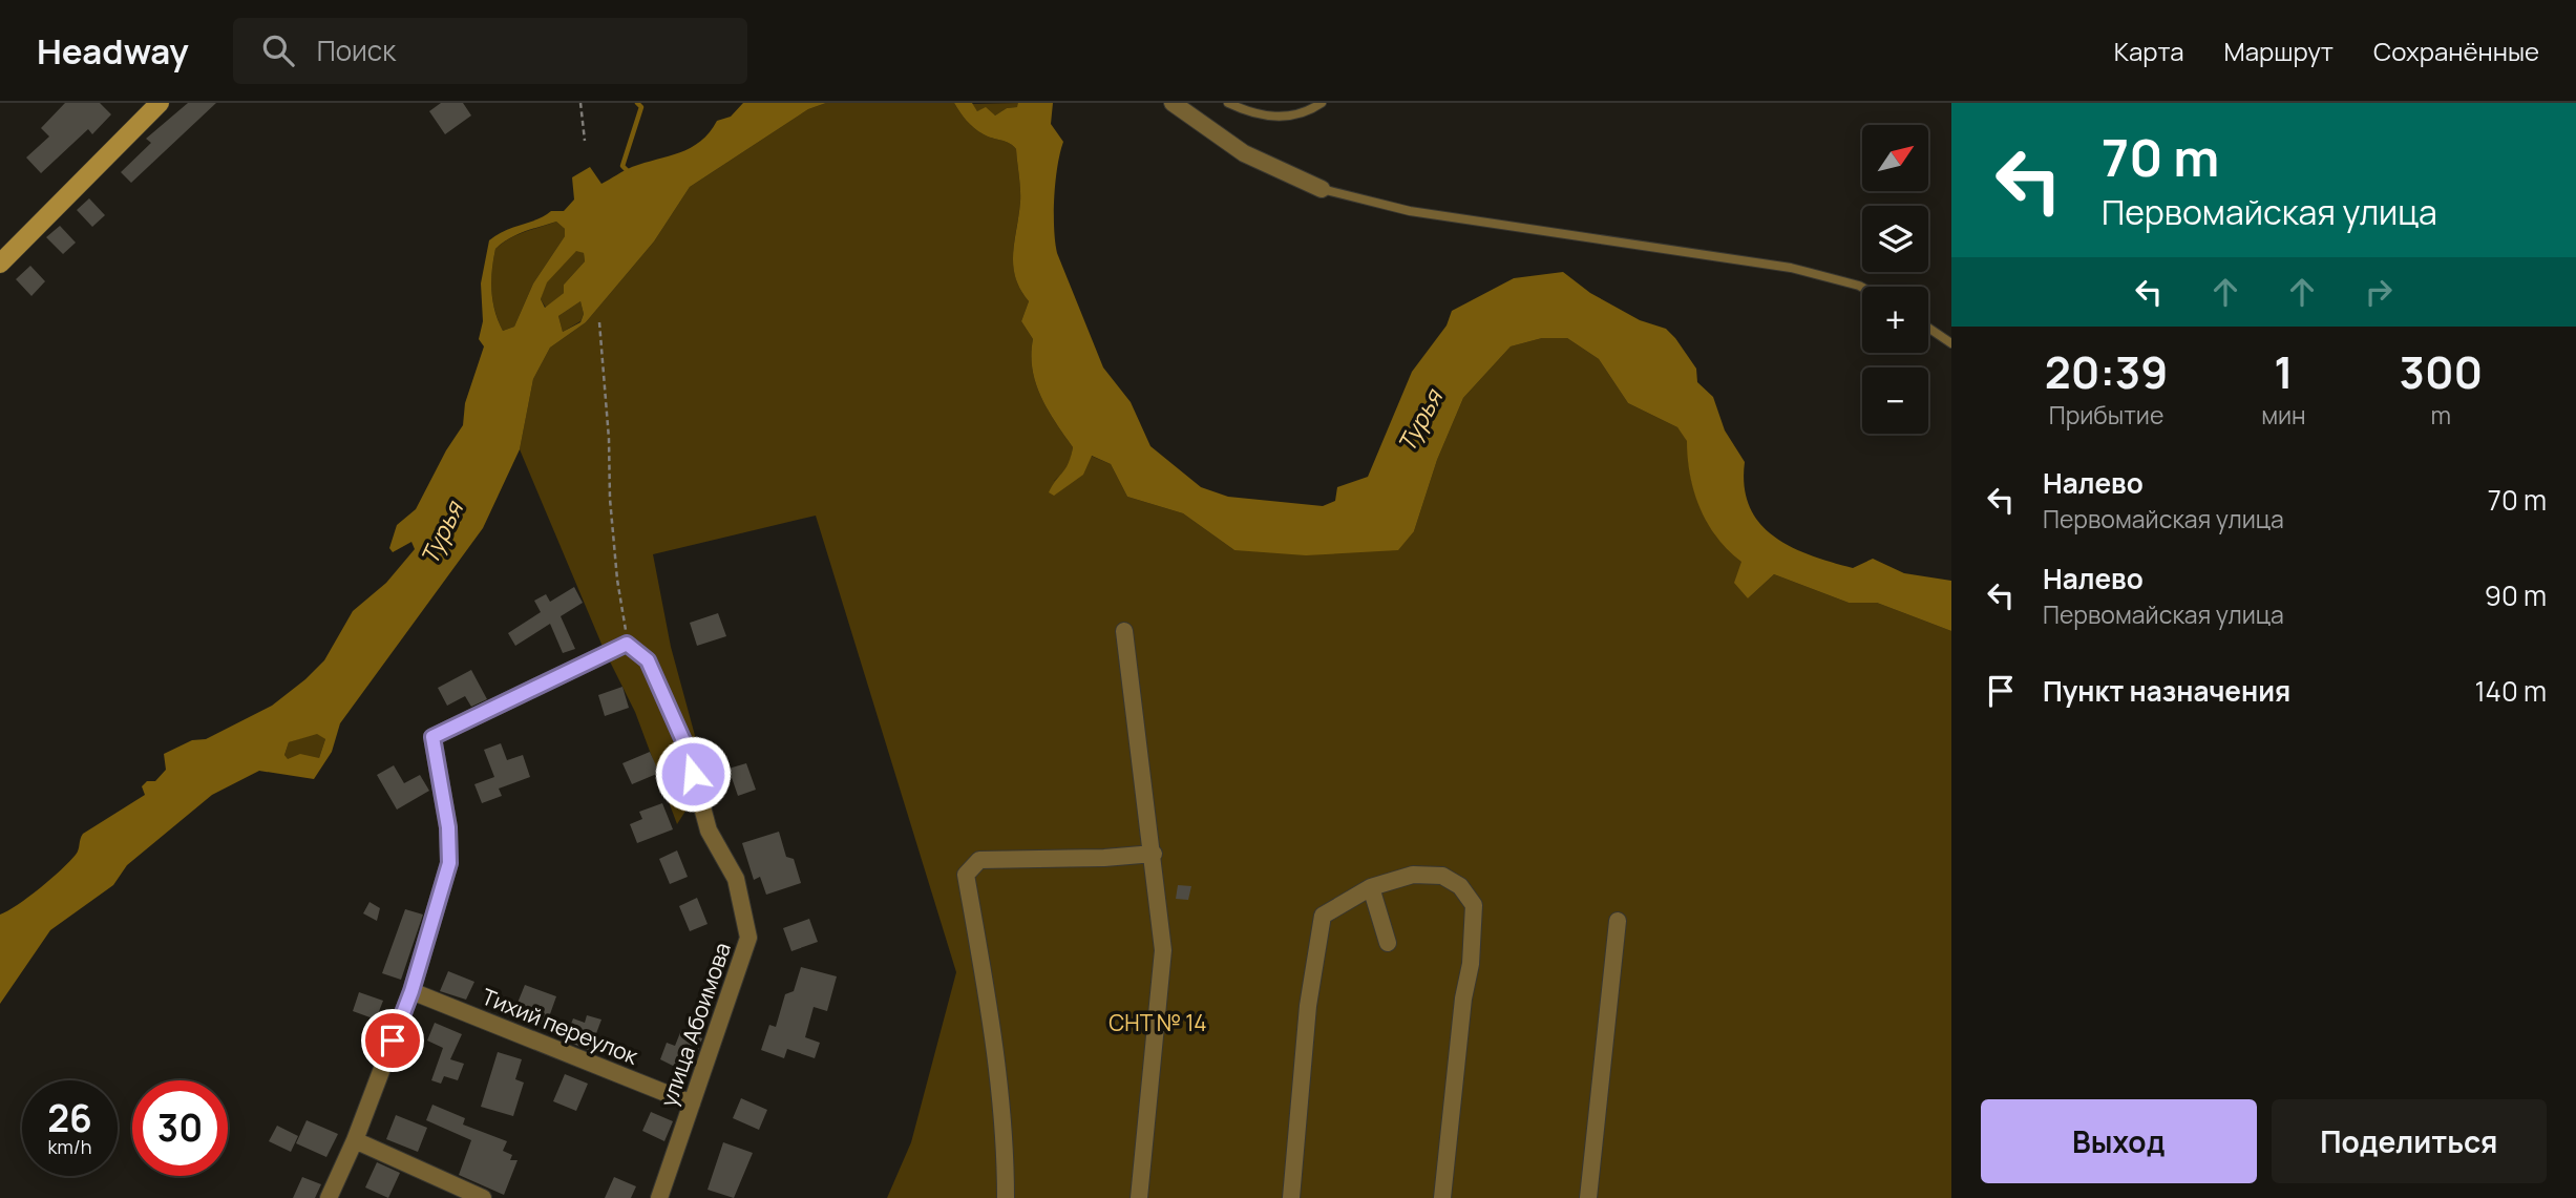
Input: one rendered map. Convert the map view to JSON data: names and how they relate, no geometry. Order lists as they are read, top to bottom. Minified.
{"streets":{"street":["улица Абоимова","Тихий переулок"]},"crossings":[["улица Абоимова","Тихий переулок"]],"water":["Турья"],"parks":["СНТ № 14"],"north":"top right","page":{"header":"Headway","search":"Поиск","nav":["Карта","Маршрут","Сохранённые"],"turn":["70 m","Первомайская улица"],"map_buttons":["+","−"],"eta":["20:39","Прибытие","1","мин","300","m"],"list":[{"name":"Налево","note":"Первомайская улица","value":"70 m"},{"name":"Налево","note":"Первомайская улица","value":"90 m"},{"name":"Пункт назначения","value":"140 m"}],"speed":"26 km/h","limit":"30","buttons":["Выход","Поделиться"]}}
